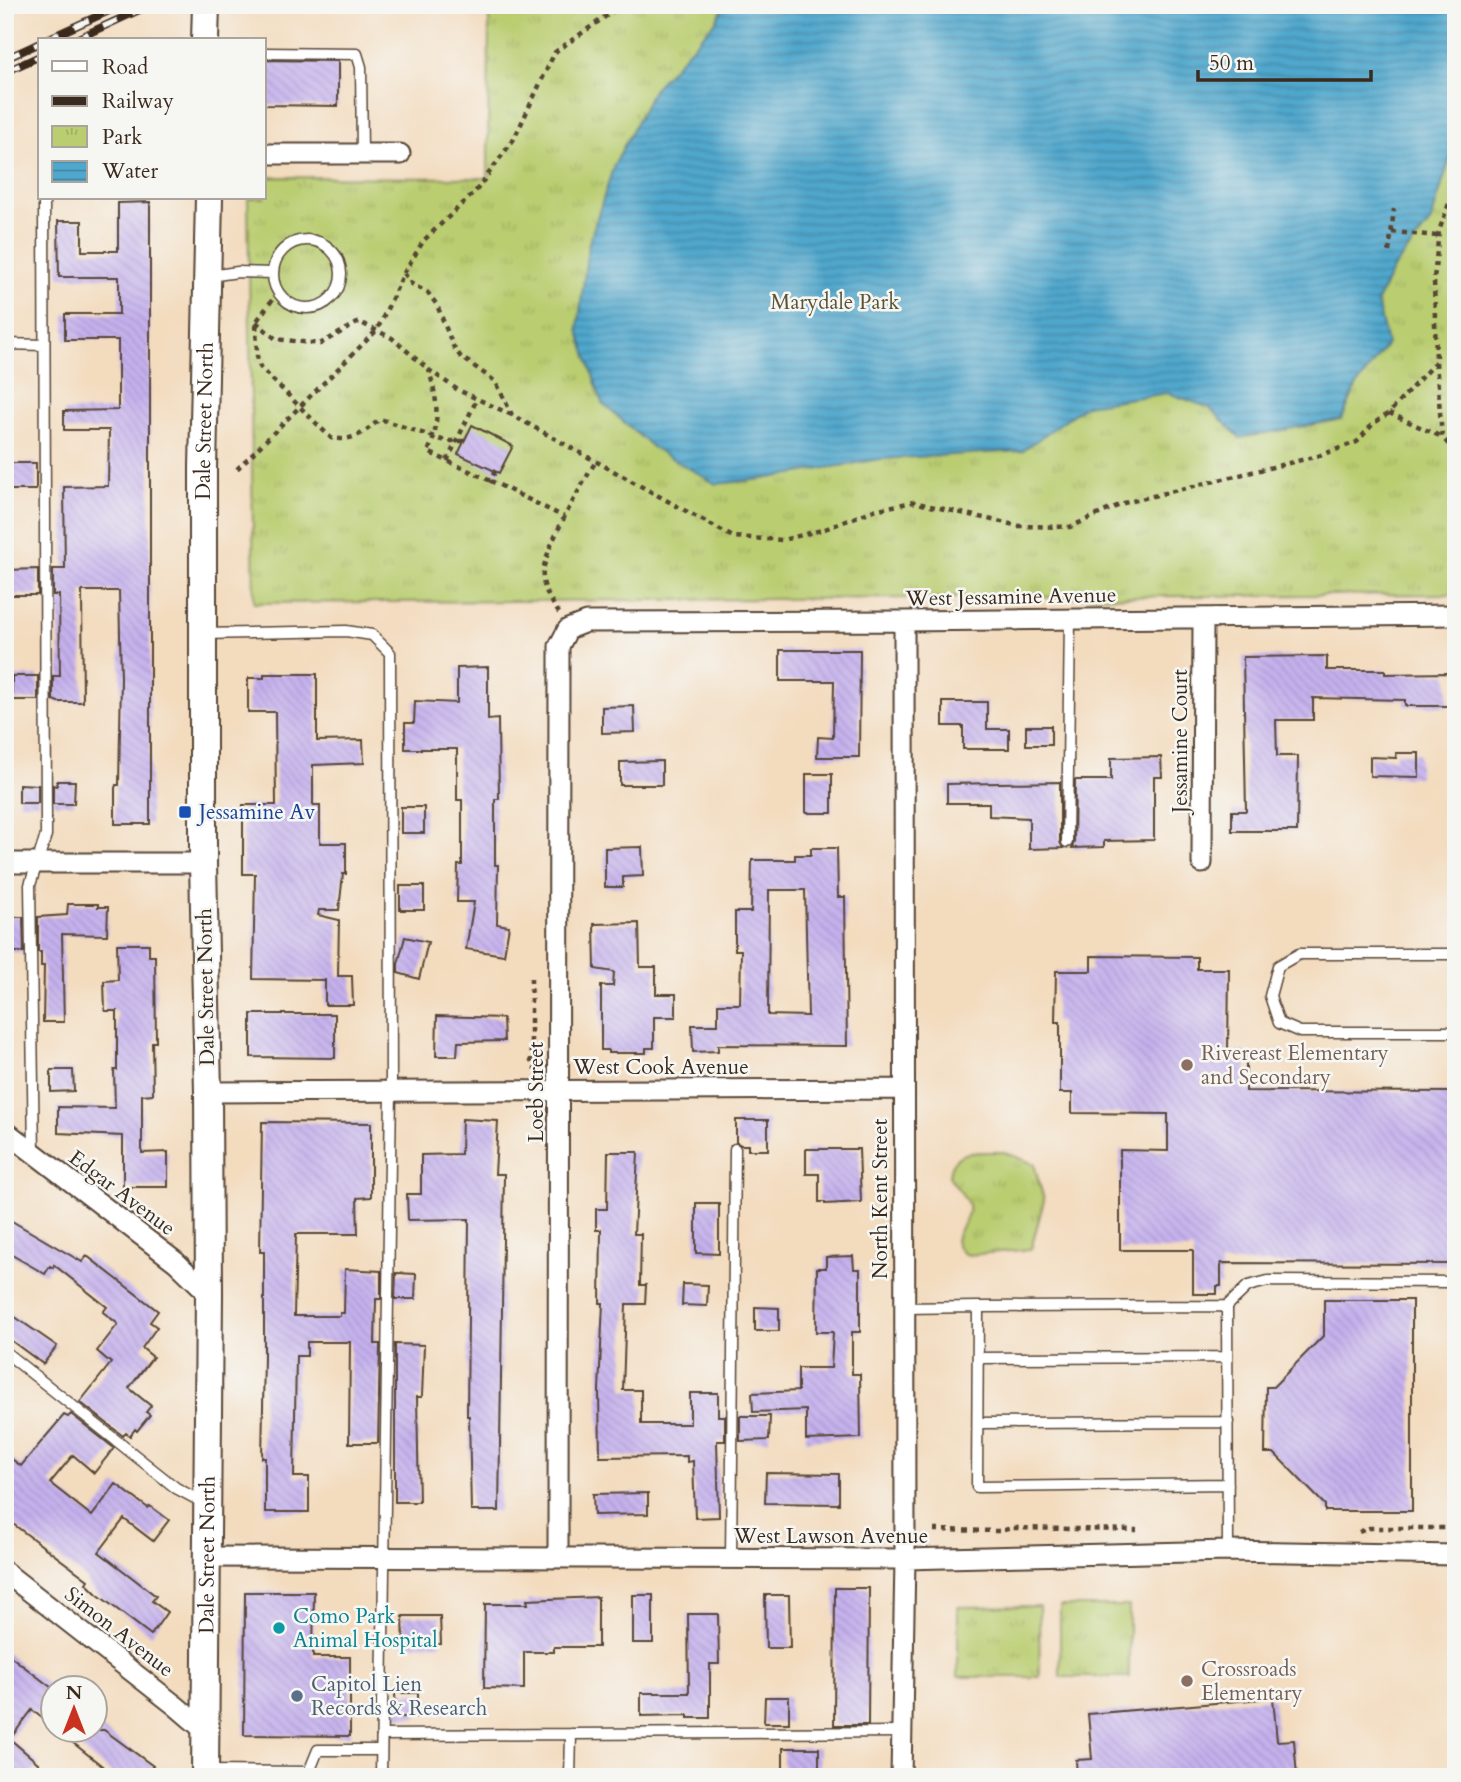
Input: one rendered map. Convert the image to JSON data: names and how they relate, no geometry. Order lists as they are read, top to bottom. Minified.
{"streets":{"main road":["Dale Street North"],"street":["West Jessamine Avenue","Jessamine Court","West Cook Avenue","Loeb Street","Edgar Avenue","North Kent Street","West Lawson Avenue","Simon Avenue"]},"crossings":[["Dale Street North","West Cook Avenue"],["Dale Street North","Edgar Avenue"],["Dale Street North","West Lawson Avenue"],["Dale Street North","Simon Avenue"],["West Jessamine Avenue","Jessamine Court"],["West Jessamine Avenue","Loeb Street"],["West Jessamine Avenue","North Kent Street"],["West Cook Avenue","Loeb Street"],["West Cook Avenue","North Kent Street"],["Loeb Street","West Lawson Avenue"],["North Kent Street","West Lawson Avenue"]],"parks":["Marydale Park"],"places":{"transit":["Jessamine Av"],"other":["Rivereast Elementary and Secondary","Como Park Animal Hospital","Crossroads Elementary","Capitol Lien Records & Research"]},"legend":["Road","Railway","Park","Water"],"scale_bar":"50 m","north":"top"}
